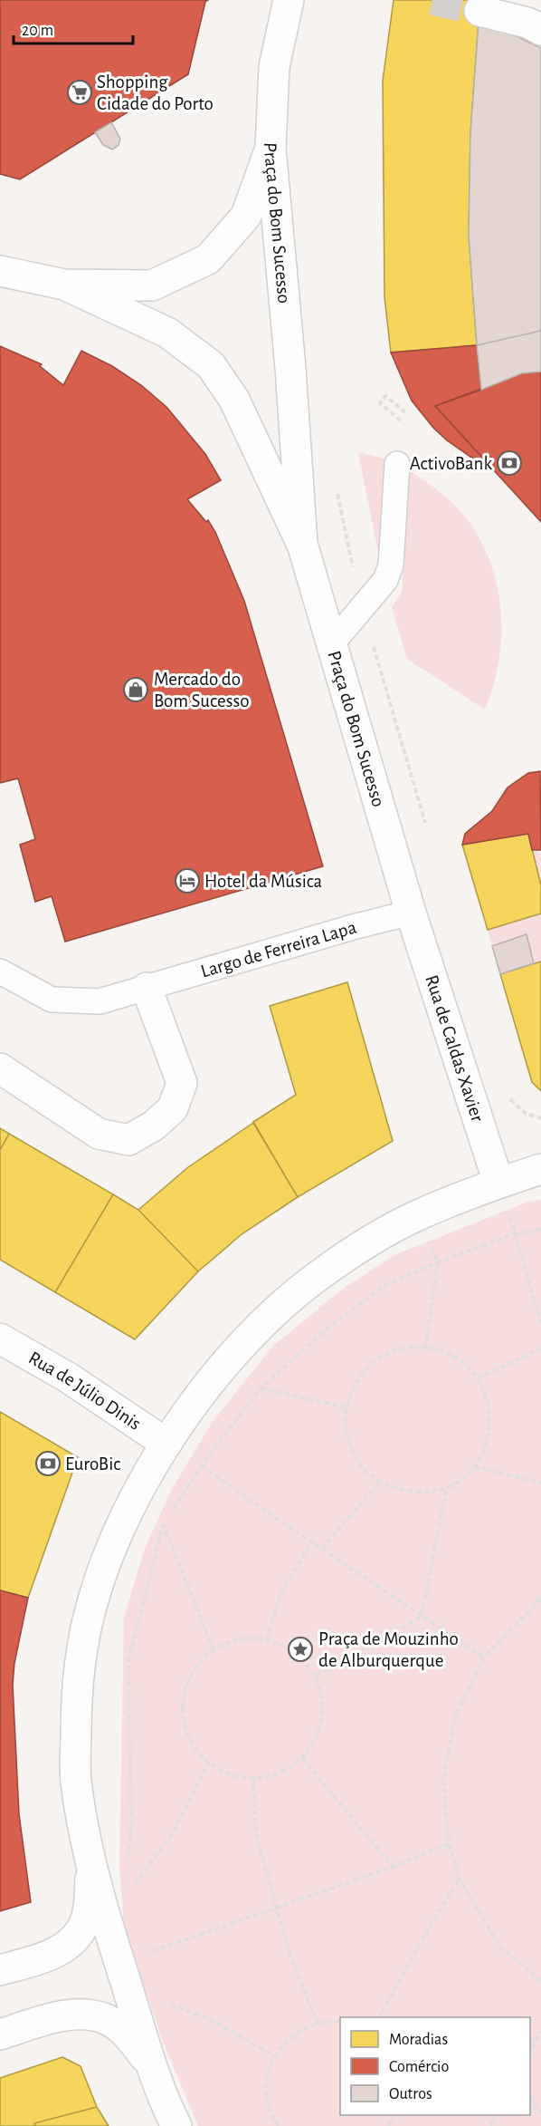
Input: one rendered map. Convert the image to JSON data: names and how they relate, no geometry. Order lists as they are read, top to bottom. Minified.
{"streets":{"main road":["Praça do Bom Sucesso","Rua de Caldas Xavier","Rua de Júlio Dinis"],"lane":["Largo de Ferreira Lapa"]},"crossings":[["Praça do Bom Sucesso","Largo de Ferreira Lapa"],["Praça do Bom Sucesso","Rua de Caldas Xavier"],["Largo de Ferreira Lapa","Rua de Caldas Xavier"]],"places":{"supermarket":["Shopping Cidade do Porto"],"bank":["ActivoBank","EuroBic"],"shop":["Mercado do Bom Sucesso"],"hotel":["Hotel da Música"],"place":["Praça de Mouzinho de Alburquerque"]},"legend":["Moradias","Comércio","Outros"],"scale_bar":"20 m"}
